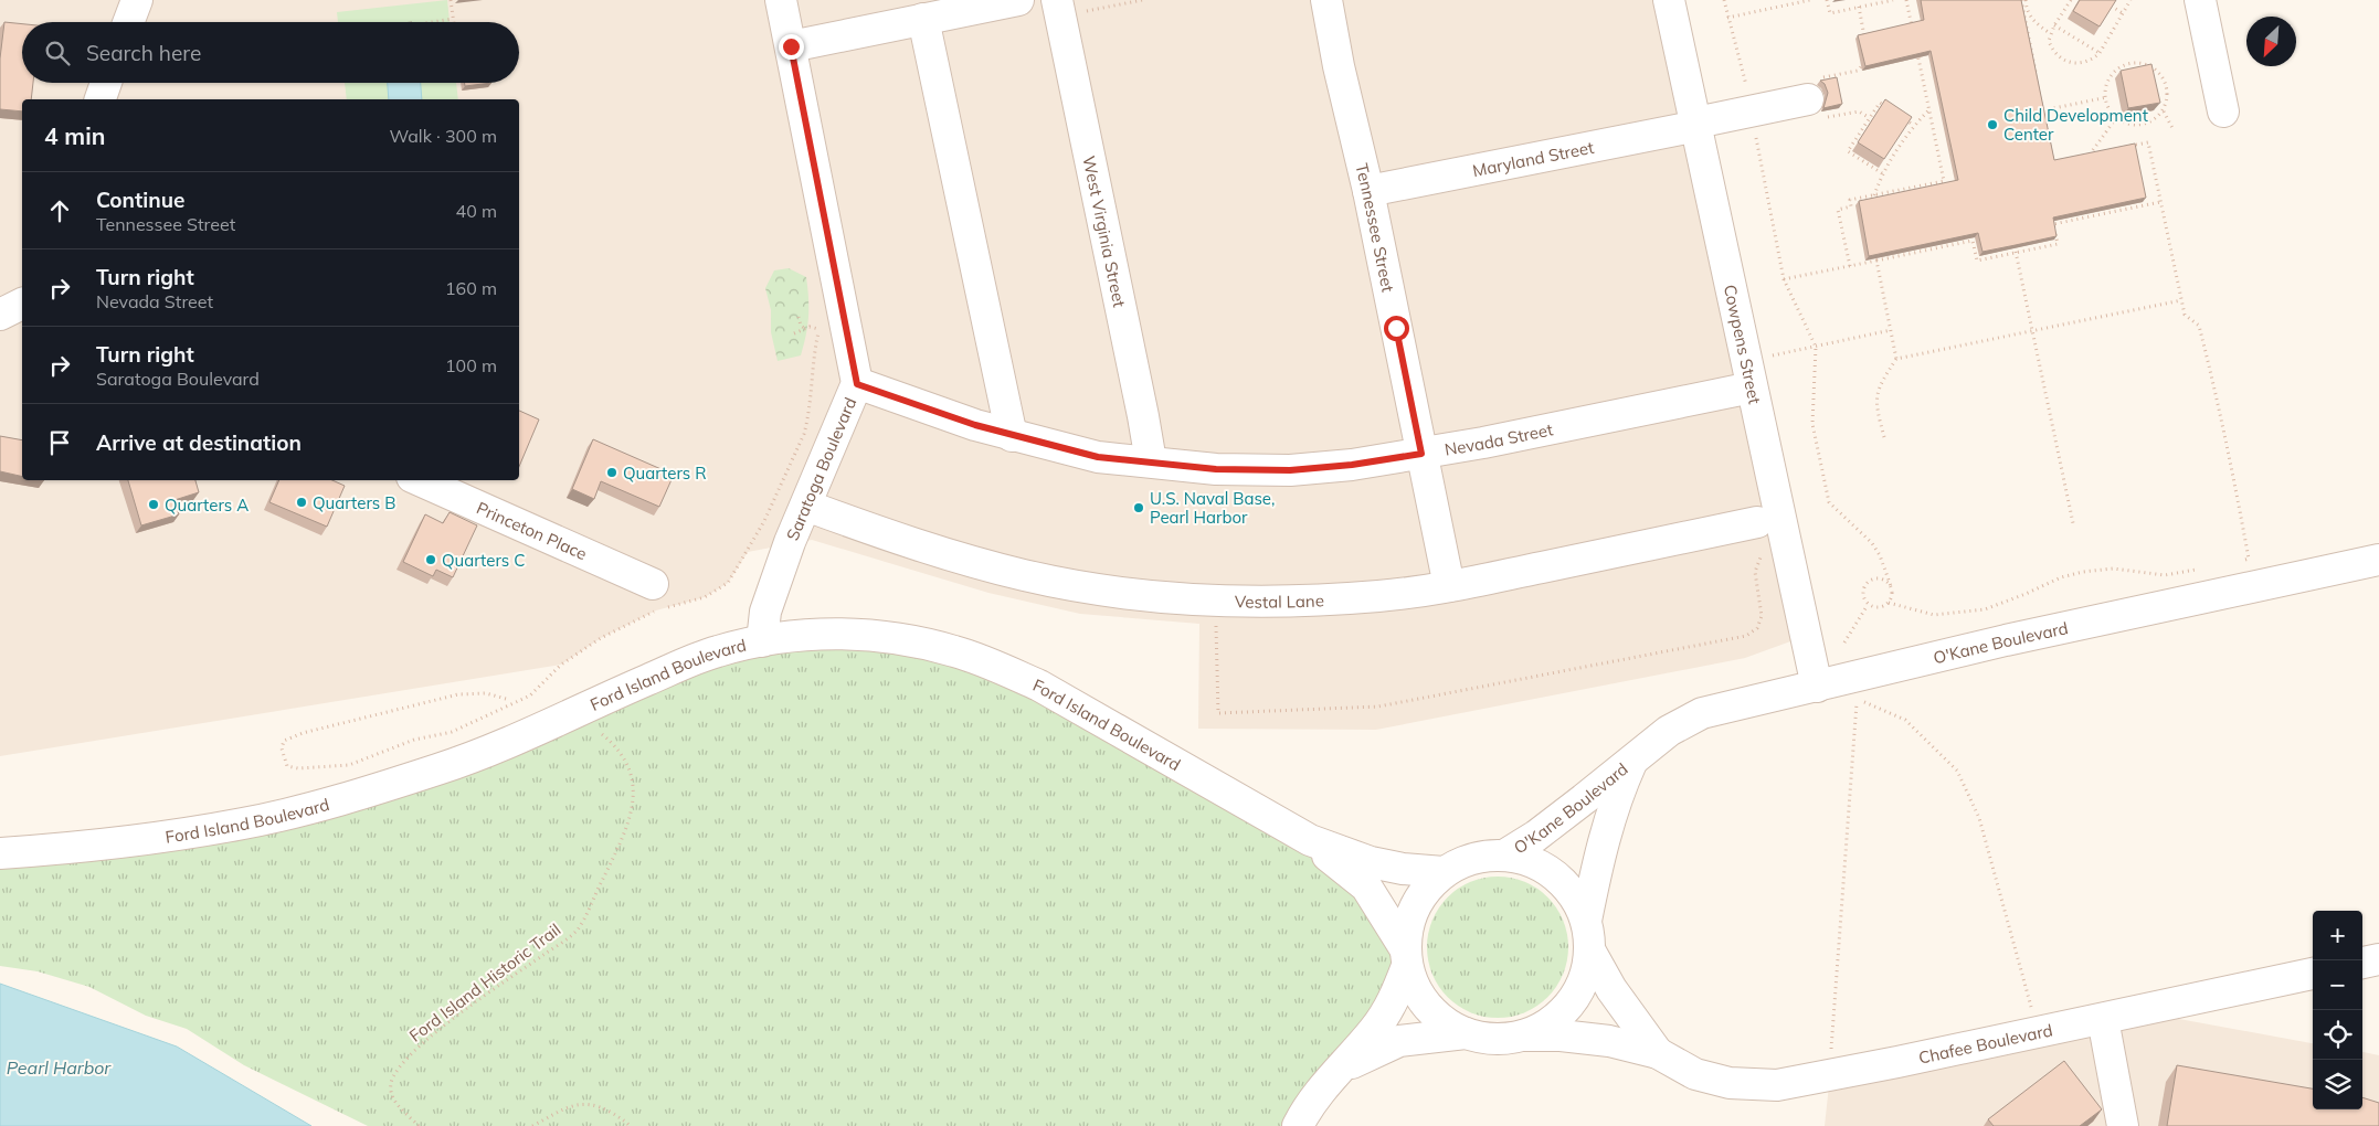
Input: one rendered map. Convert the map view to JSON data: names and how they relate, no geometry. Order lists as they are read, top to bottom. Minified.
{"streets":{"street":["Maryland Street","Tennessee Street","West Virginia Street","Cowpens Street","Nevada Street","Saratoga Boulevard","Princeton Place","Vestal Lane","O'Kane Boulevard","Ford Island Boulevard","Chafee Boulevard"],"path":["Ford Island Historic Trail"]},"crossings":[["Maryland Street","Tennessee Street"],["Maryland Street","Cowpens Street"],["Tennessee Street","Nevada Street"],["Tennessee Street","Vestal Lane"],["West Virginia Street","Nevada Street"],["Cowpens Street","Nevada Street"],["Cowpens Street","O'Kane Boulevard"],["Nevada Street","Saratoga Boulevard"],["Saratoga Boulevard","Vestal Lane"],["Saratoga Boulevard","Ford Island Boulevard"],["O'Kane Boulevard","Ford Island Boulevard"],["O'Kane Boulevard","Chafee Boulevard"],["Ford Island Boulevard","Chafee Boulevard"]],"water":["Pearl Harbor"],"places":["Child Development Center","Quarters R","Quarters B","Quarters A","U.S. Naval Base, Pearl Harbor","Quarters C"],"north":"bottom left","page":{"search":"Search here","heading":["4 min","Walk · 300 m"],"list":[["Continue","Tennessee Street","40 m"],["Turn right","Nevada Street","160 m"],["Turn right","Saratoga Boulevard","100 m"],"Arrive at destination"],"map_buttons":["+","−"]}}
